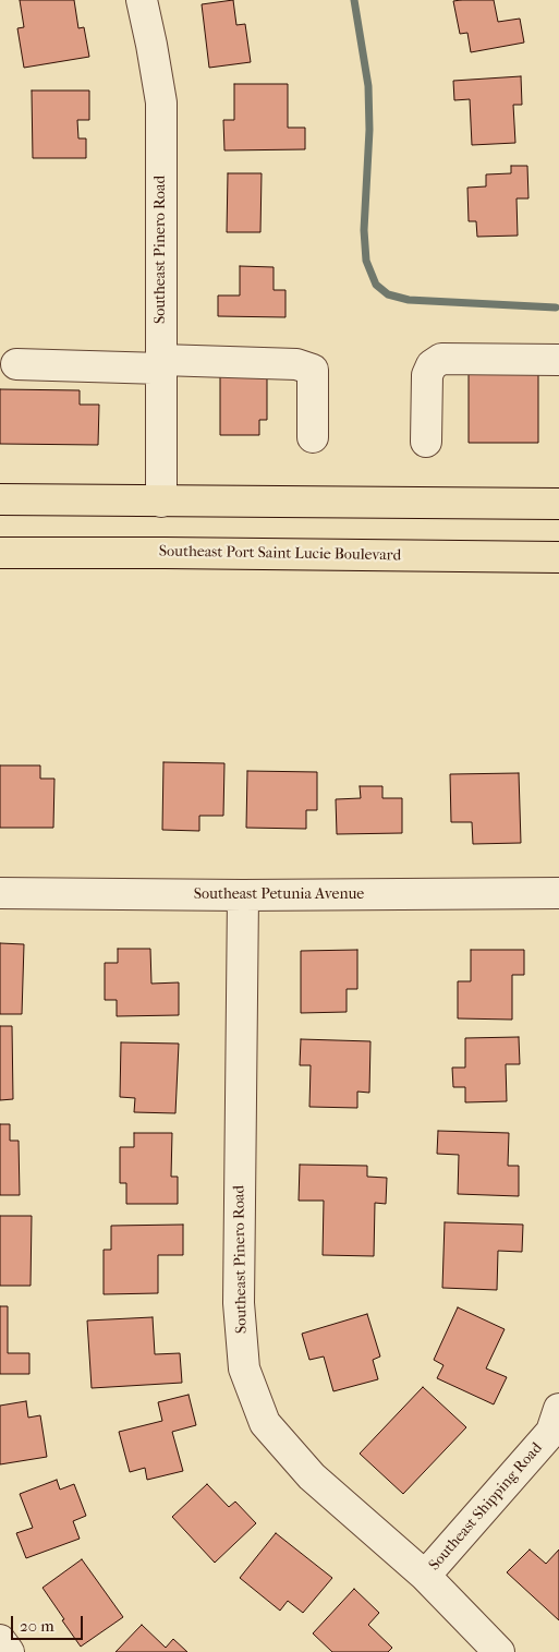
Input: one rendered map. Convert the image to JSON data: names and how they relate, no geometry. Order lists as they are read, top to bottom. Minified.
{"streets":{"main road":["Southeast Port Saint Lucie Boulevard"],"street":["Southeast Pinero Road","Southeast Petunia Avenue","Southeast Shipping Road"]},"crossings":[["Southeast Pinero Road","Southeast Petunia Avenue"],["Southeast Pinero Road","Southeast Shipping Road"]],"scale_bar":"20 m"}
